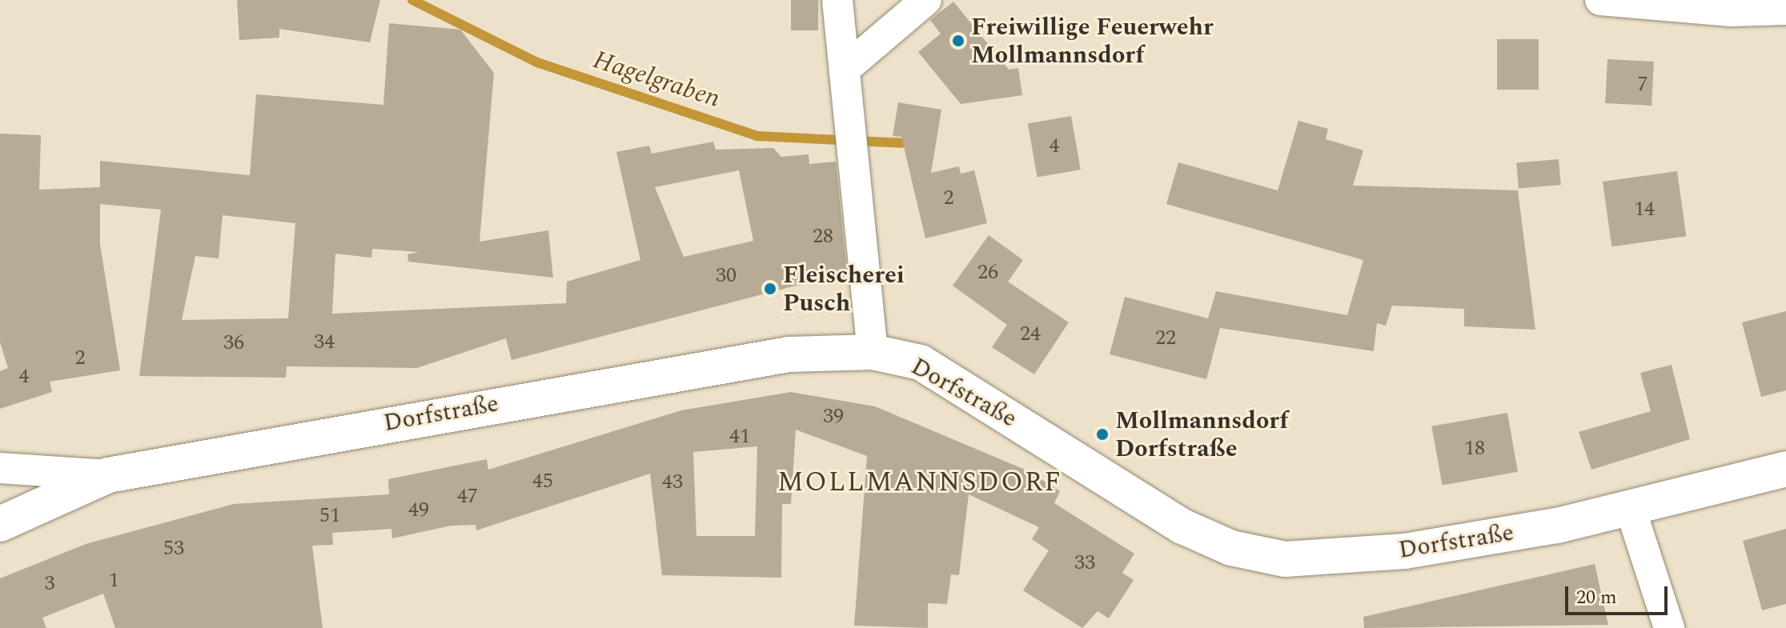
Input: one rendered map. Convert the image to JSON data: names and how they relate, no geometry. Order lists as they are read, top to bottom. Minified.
{"streets":{"street":["Dorfstraße"]},"districts":["MOLLMANNSDORF"],"water":["Hagelgraben"],"places":["Freiwillige Feuerwehr Mollmannsdorf","Fleischerei Pusch","Mollmannsdorf Dorfstraße"],"house_numbers":["7","4","2","14","28","26","30","24","22","34","36","2","4","39","41","18","45","43","47","49","51","53","33","1","3"],"scale_bar":"20 m"}
